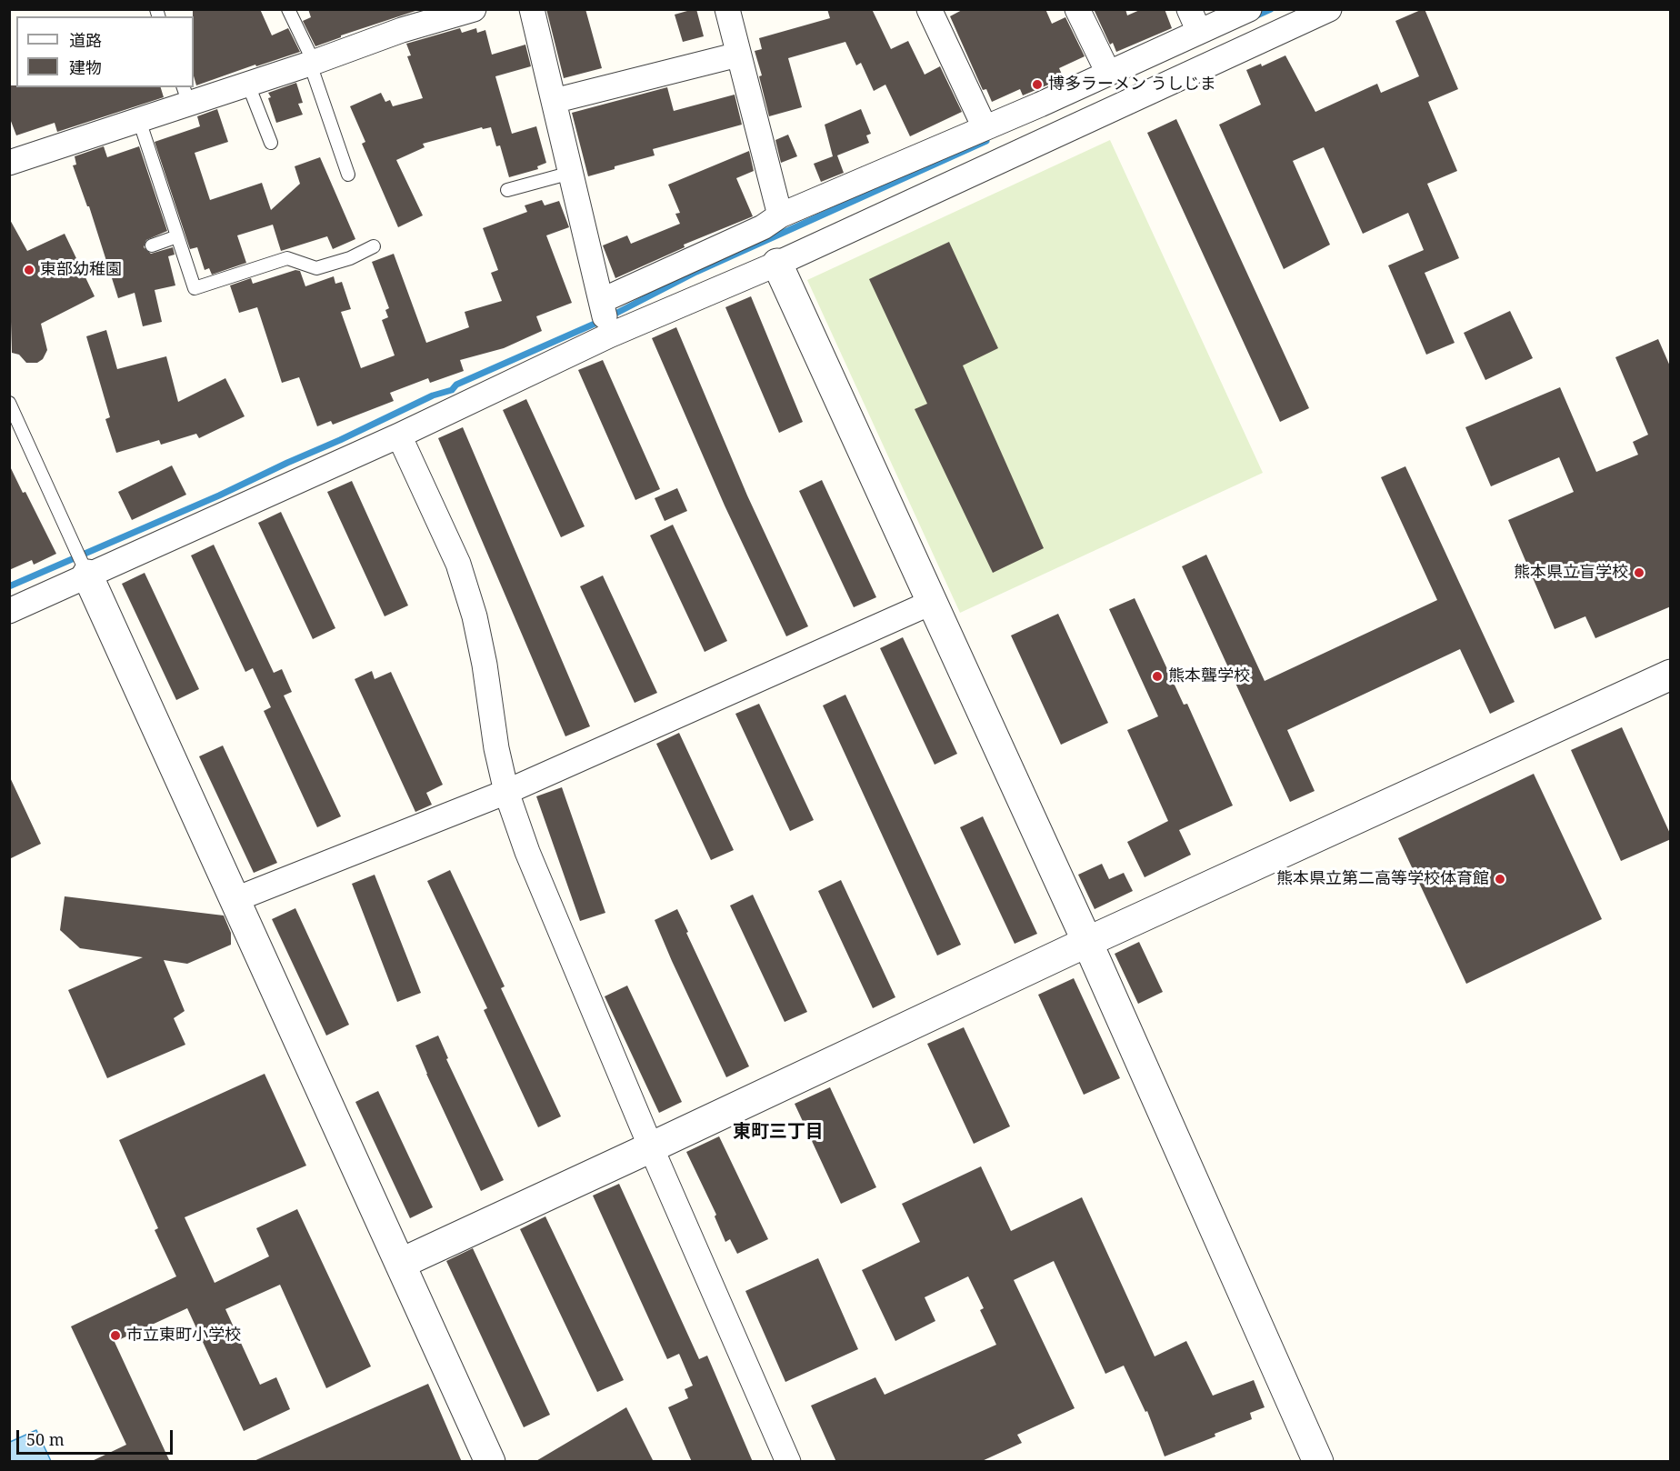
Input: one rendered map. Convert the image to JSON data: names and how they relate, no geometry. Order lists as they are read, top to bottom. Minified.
{"districts":["東町三丁目"],"places":["博多ラーメン うしじま","東部幼稚園","熊本県立盲学校","熊本聾学校","熊本県立第二高等学校体育館","市立東町小学校"],"legend":["道路","建物"],"scale_bar":"50 m"}
